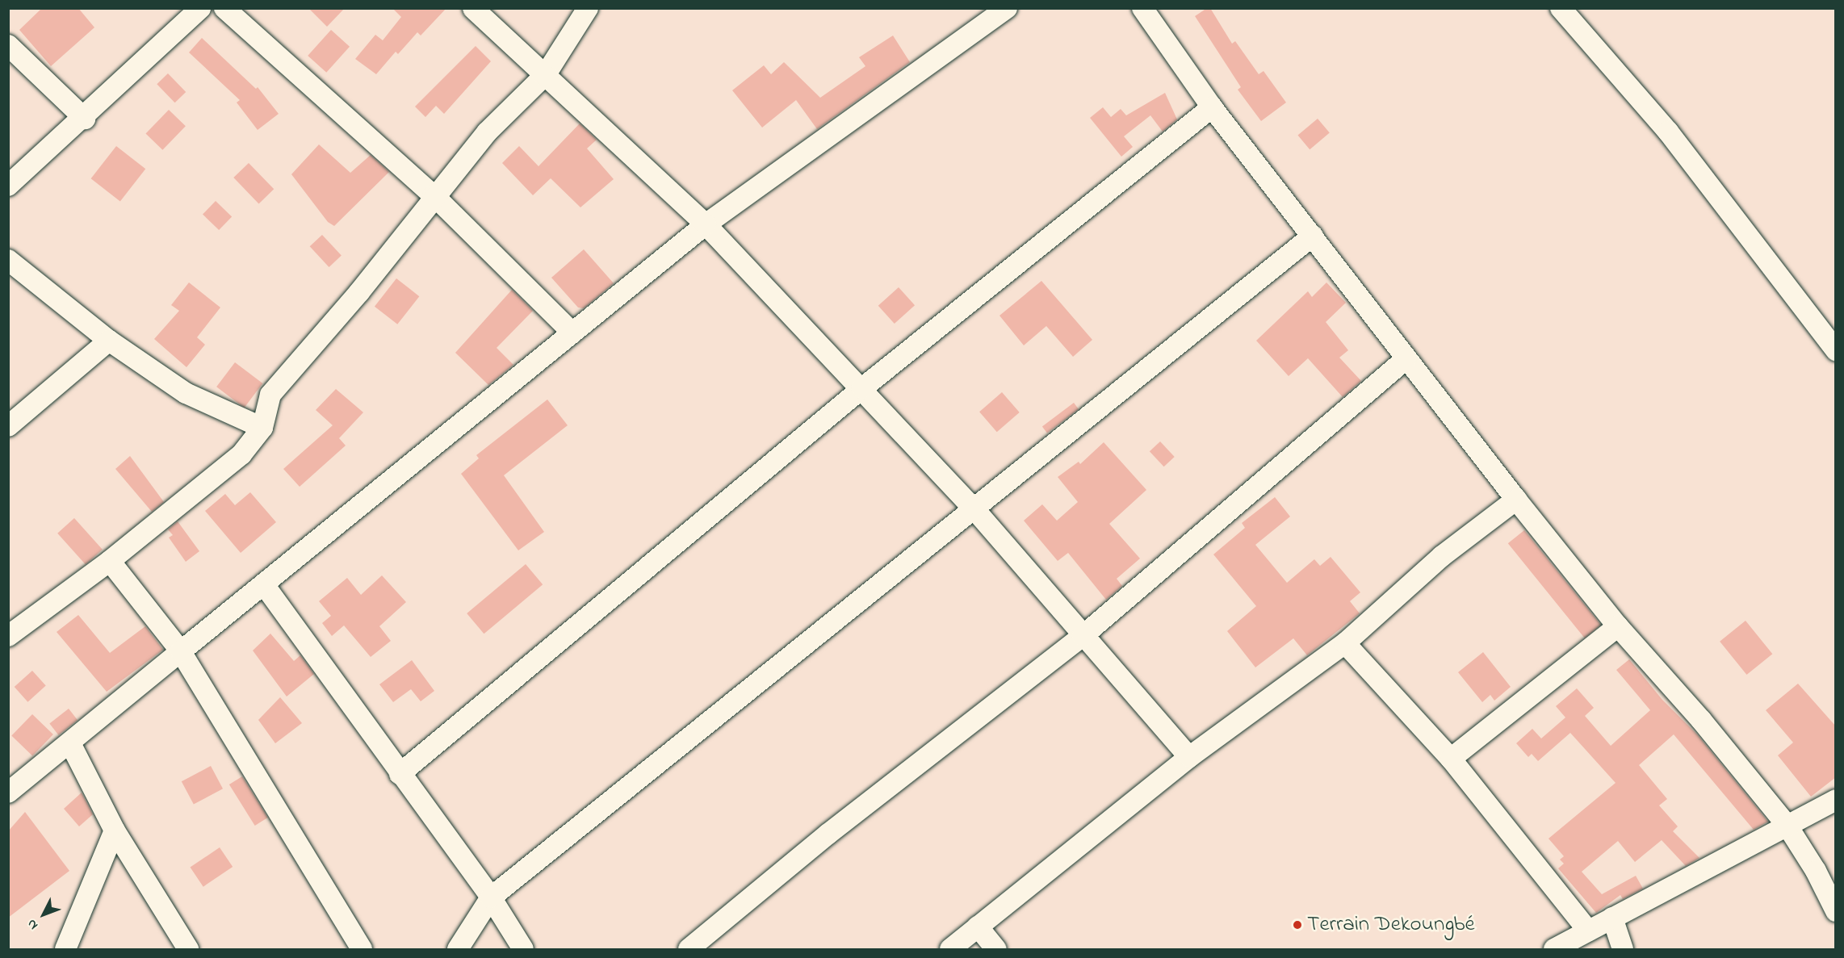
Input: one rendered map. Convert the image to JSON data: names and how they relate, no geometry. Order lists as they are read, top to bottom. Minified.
{"places":["Terrain Dekoungbé"],"north":"bottom left"}
